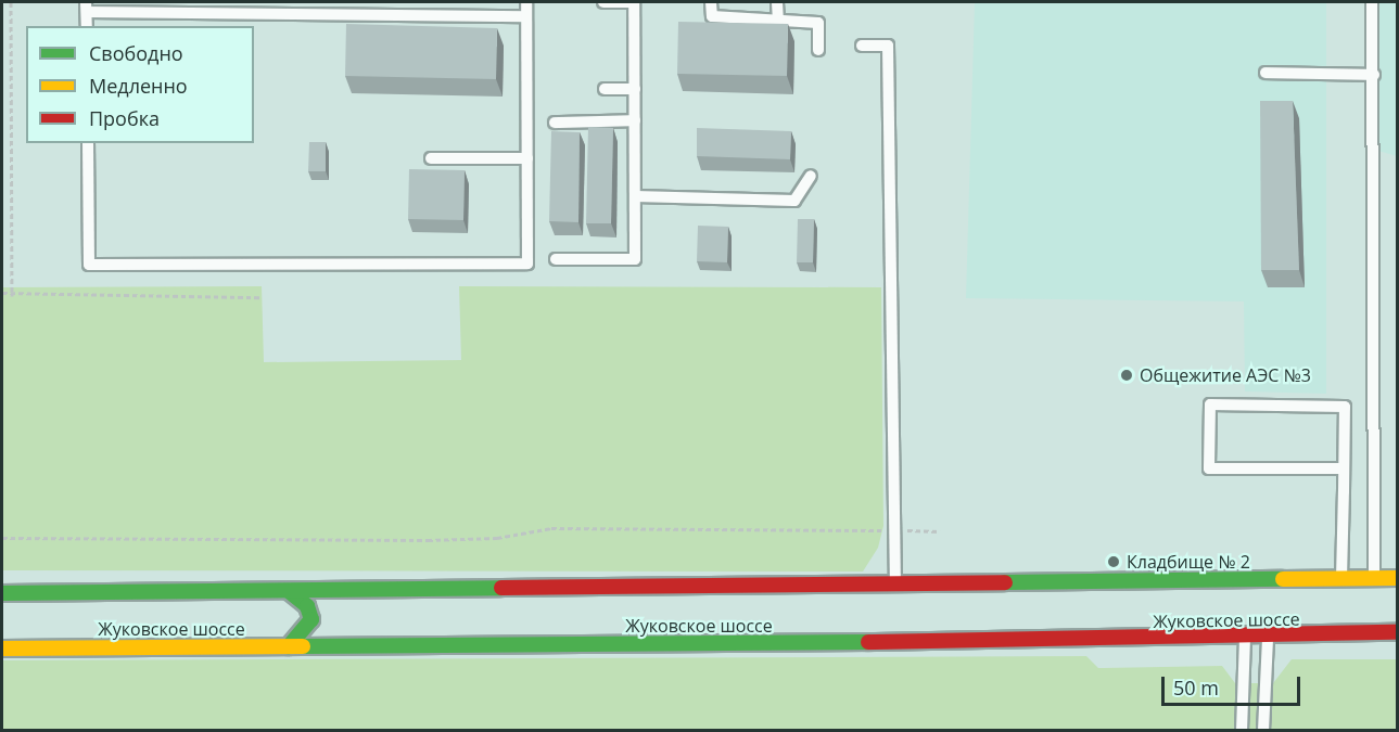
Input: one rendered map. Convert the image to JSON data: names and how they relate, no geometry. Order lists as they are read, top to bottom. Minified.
{"streets":{"main road":["Жуковское шоссе"]},"places":["Общежитие АЭС №3","Кладбище № 2"],"legend":["Свободно","Медленно","Пробка"],"scale_bar":"50 m"}
